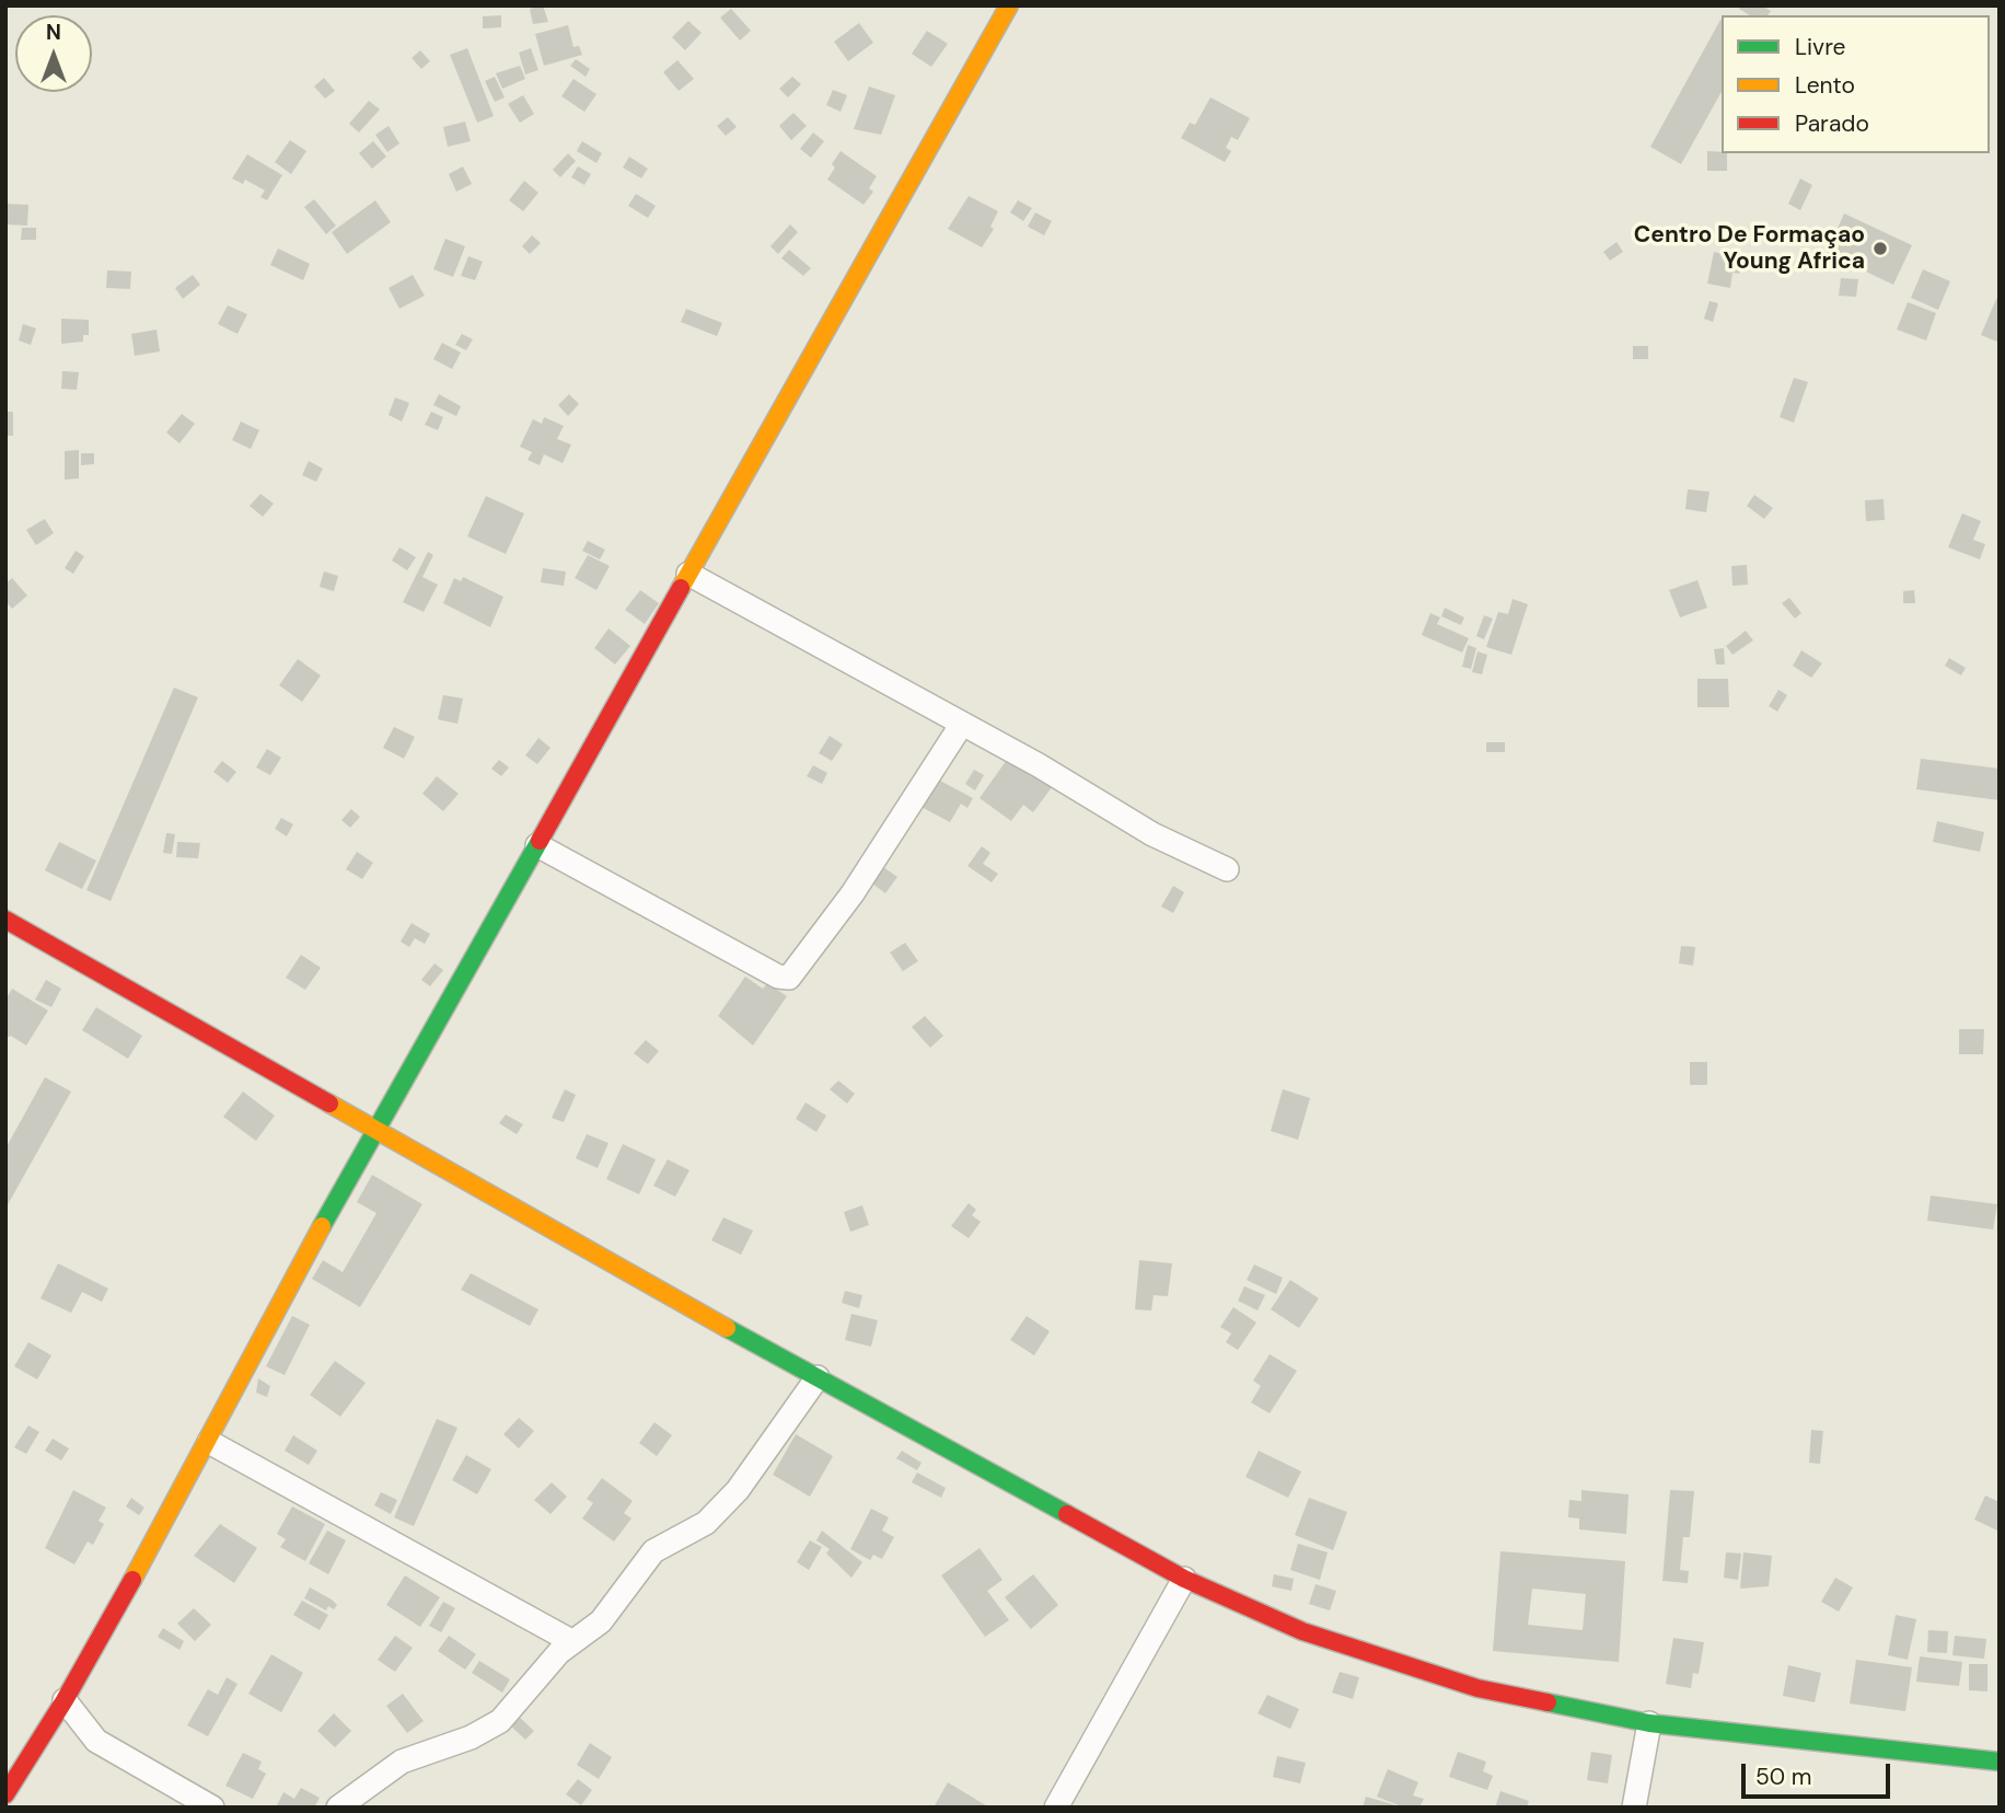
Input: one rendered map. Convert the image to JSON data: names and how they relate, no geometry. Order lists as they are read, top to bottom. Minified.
{"places":["Centro De Formaçao Young Africa"],"legend":["Livre","Lento","Parado"],"scale_bar":"50 m","north":"top"}
